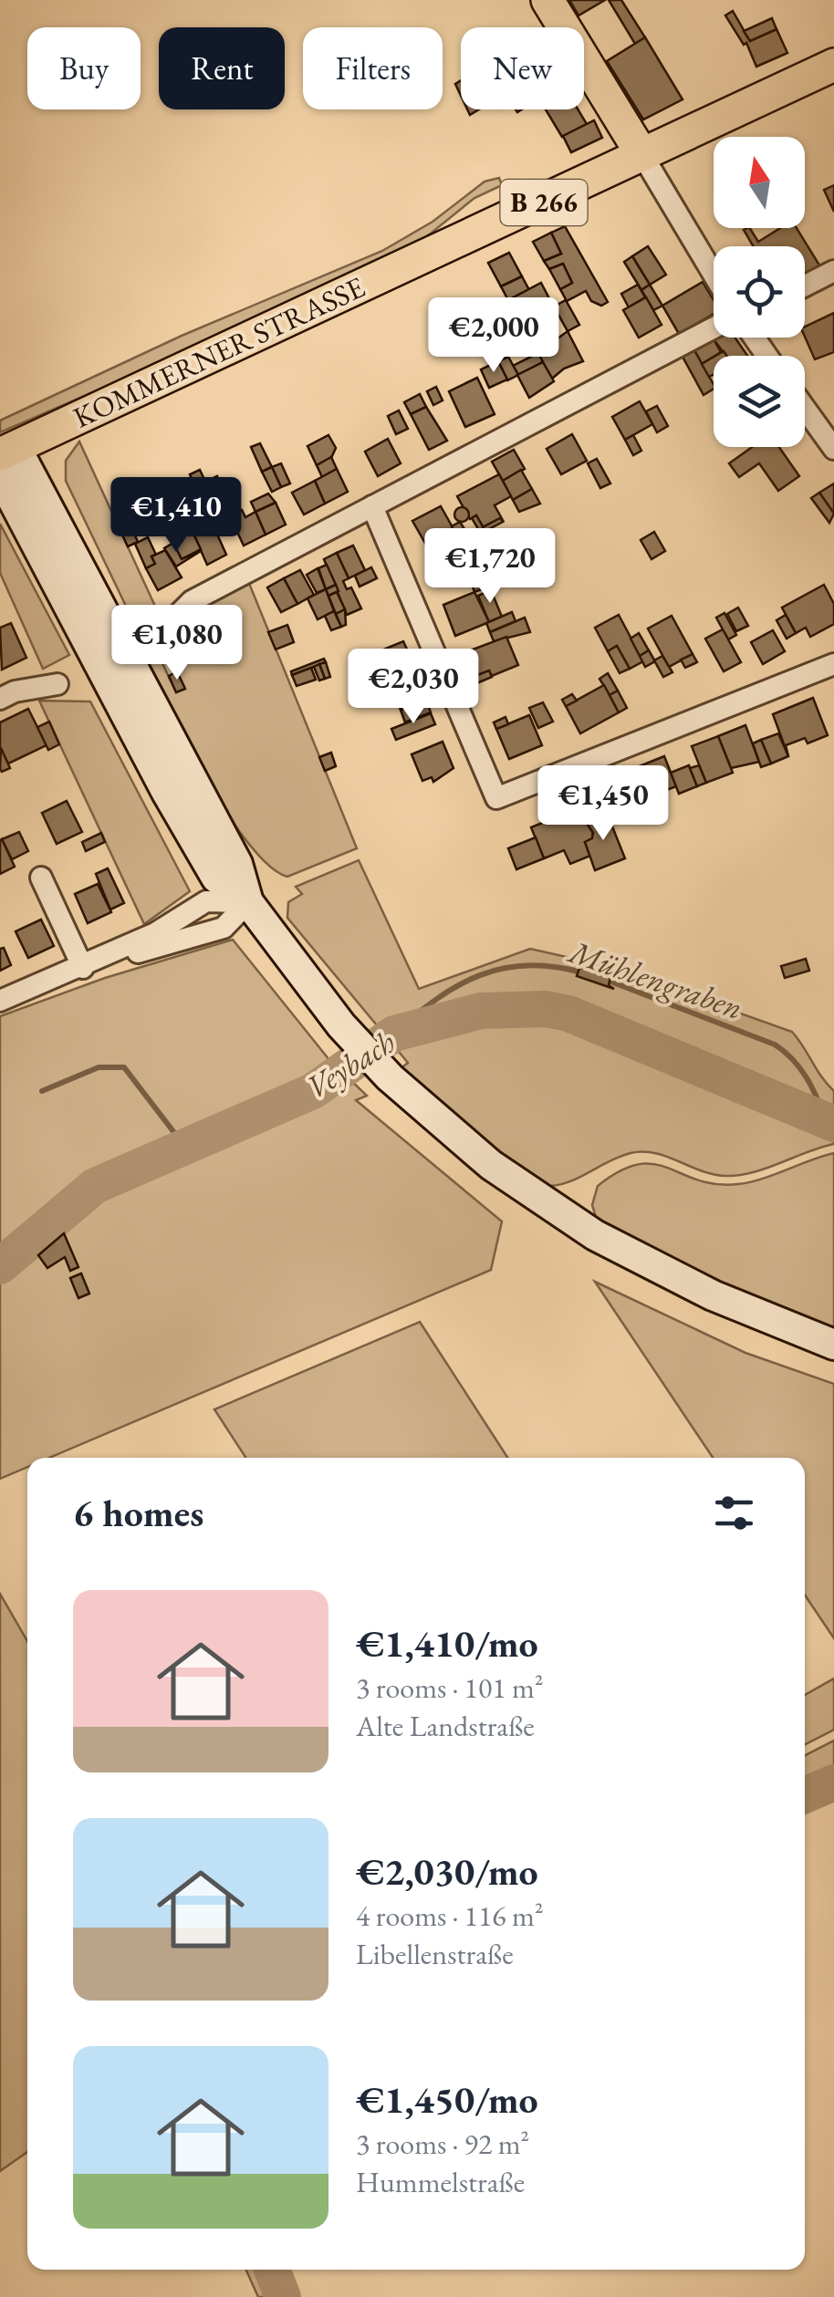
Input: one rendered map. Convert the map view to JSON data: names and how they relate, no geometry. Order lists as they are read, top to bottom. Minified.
{"streets":{"main road":["B 266","KOMMERNER STRASSE"]},"water":["Mühlengraben","Veybach"],"north":"top","page":{"chip":["Buy","Rent","Filters","New"],"price":["€2,000","€1,410","€1,720","€1,080","€2,030","€1,450"],"heading":"6 homes","list":[{"name":"€1,410/mo","note":"3 rooms · 101 m² · Alte Landstraße"},{"name":"€2,030/mo","note":"4 rooms · 116 m² · Libellenstraße"},{"name":"€1,450/mo","note":"3 rooms · 92 m² · Hummelstraße"}]}}
